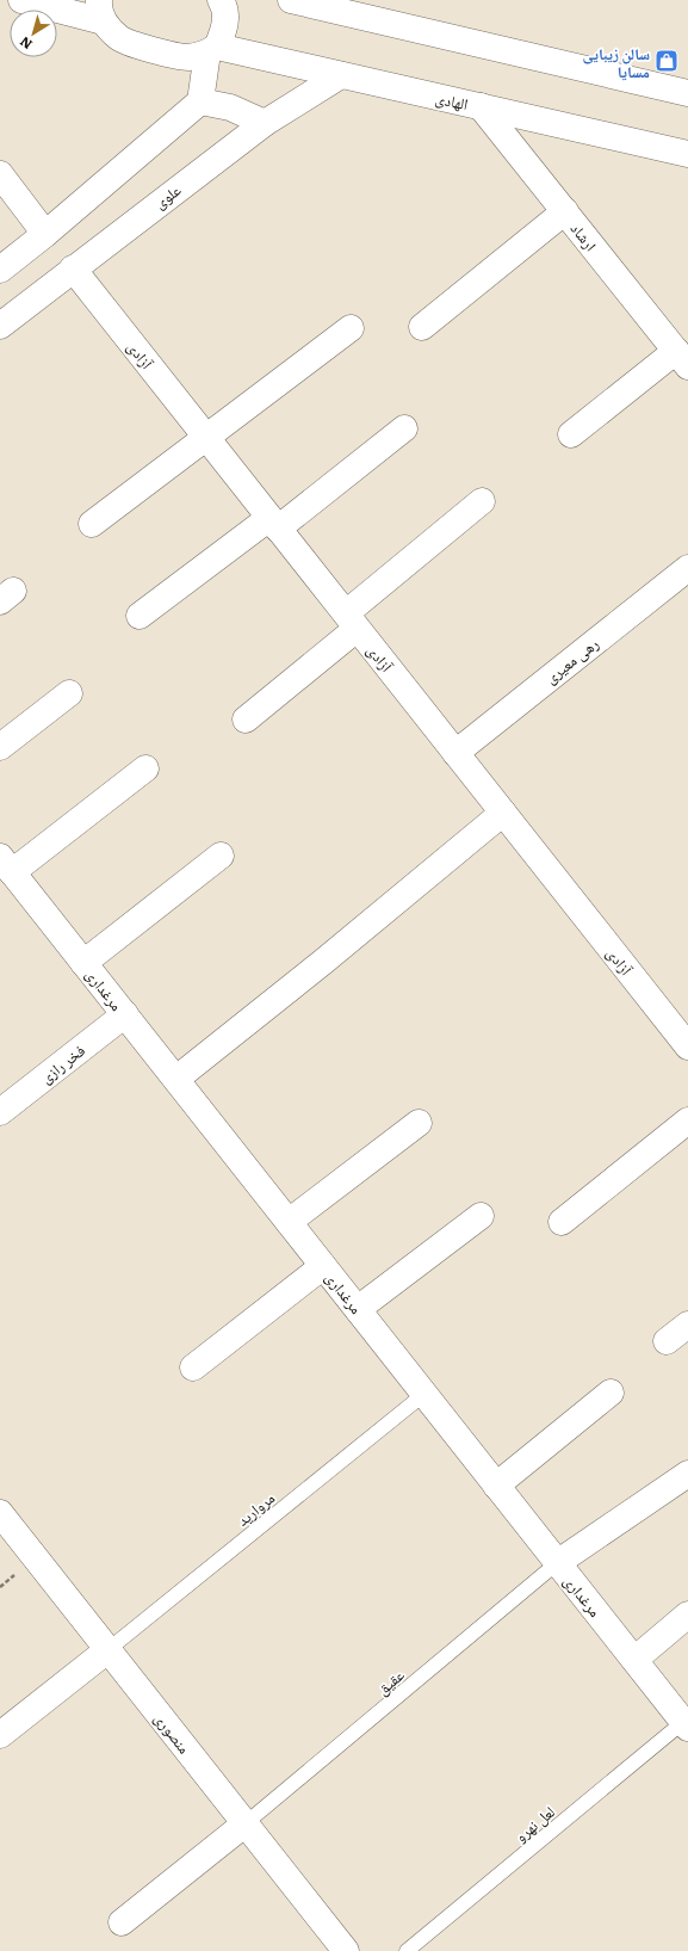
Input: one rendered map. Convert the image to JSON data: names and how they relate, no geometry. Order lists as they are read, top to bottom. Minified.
{"streets":{"street":["الهادی","علوی","ارشاد","آزادی","رهی معیری","مرغداری","فخر رازی","منصوری"],"lane":["مروارید","عقیق","لعل نهرو"]},"crossings":[["الهادی","علوی"],["الهادی","ارشاد"],["علوی","آزادی"],["آزادی","رهی معیری"],["مرغداری","فخر رازی"],["مرغداری","مروارید"],["مرغداری","عقیق"],["مرغداری","لعل نهرو"],["مروارید","منصوری"],["عقیق","منصوری"]],"places":{"shop":["سالن زیبایی مسایا"]},"north":"bottom left"}
